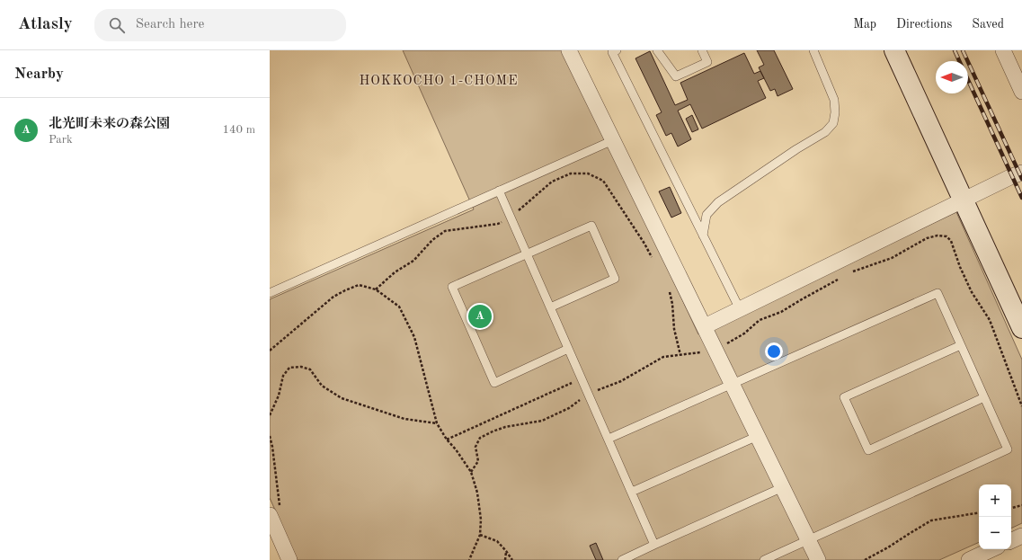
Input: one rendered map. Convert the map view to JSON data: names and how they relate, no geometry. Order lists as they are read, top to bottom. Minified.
{"districts":["HOKKOCHO 1-CHOME"],"north":"left","page":{"header":"Atlasly","search":"Search here","nav":["Map","Directions","Saved"],"heading":"Nearby","list":[{"mark":"A","name":"北光町未来の森公園","note":"Park","value":"140 m"}],"pins":"A","map_buttons":["+","−"]}}
